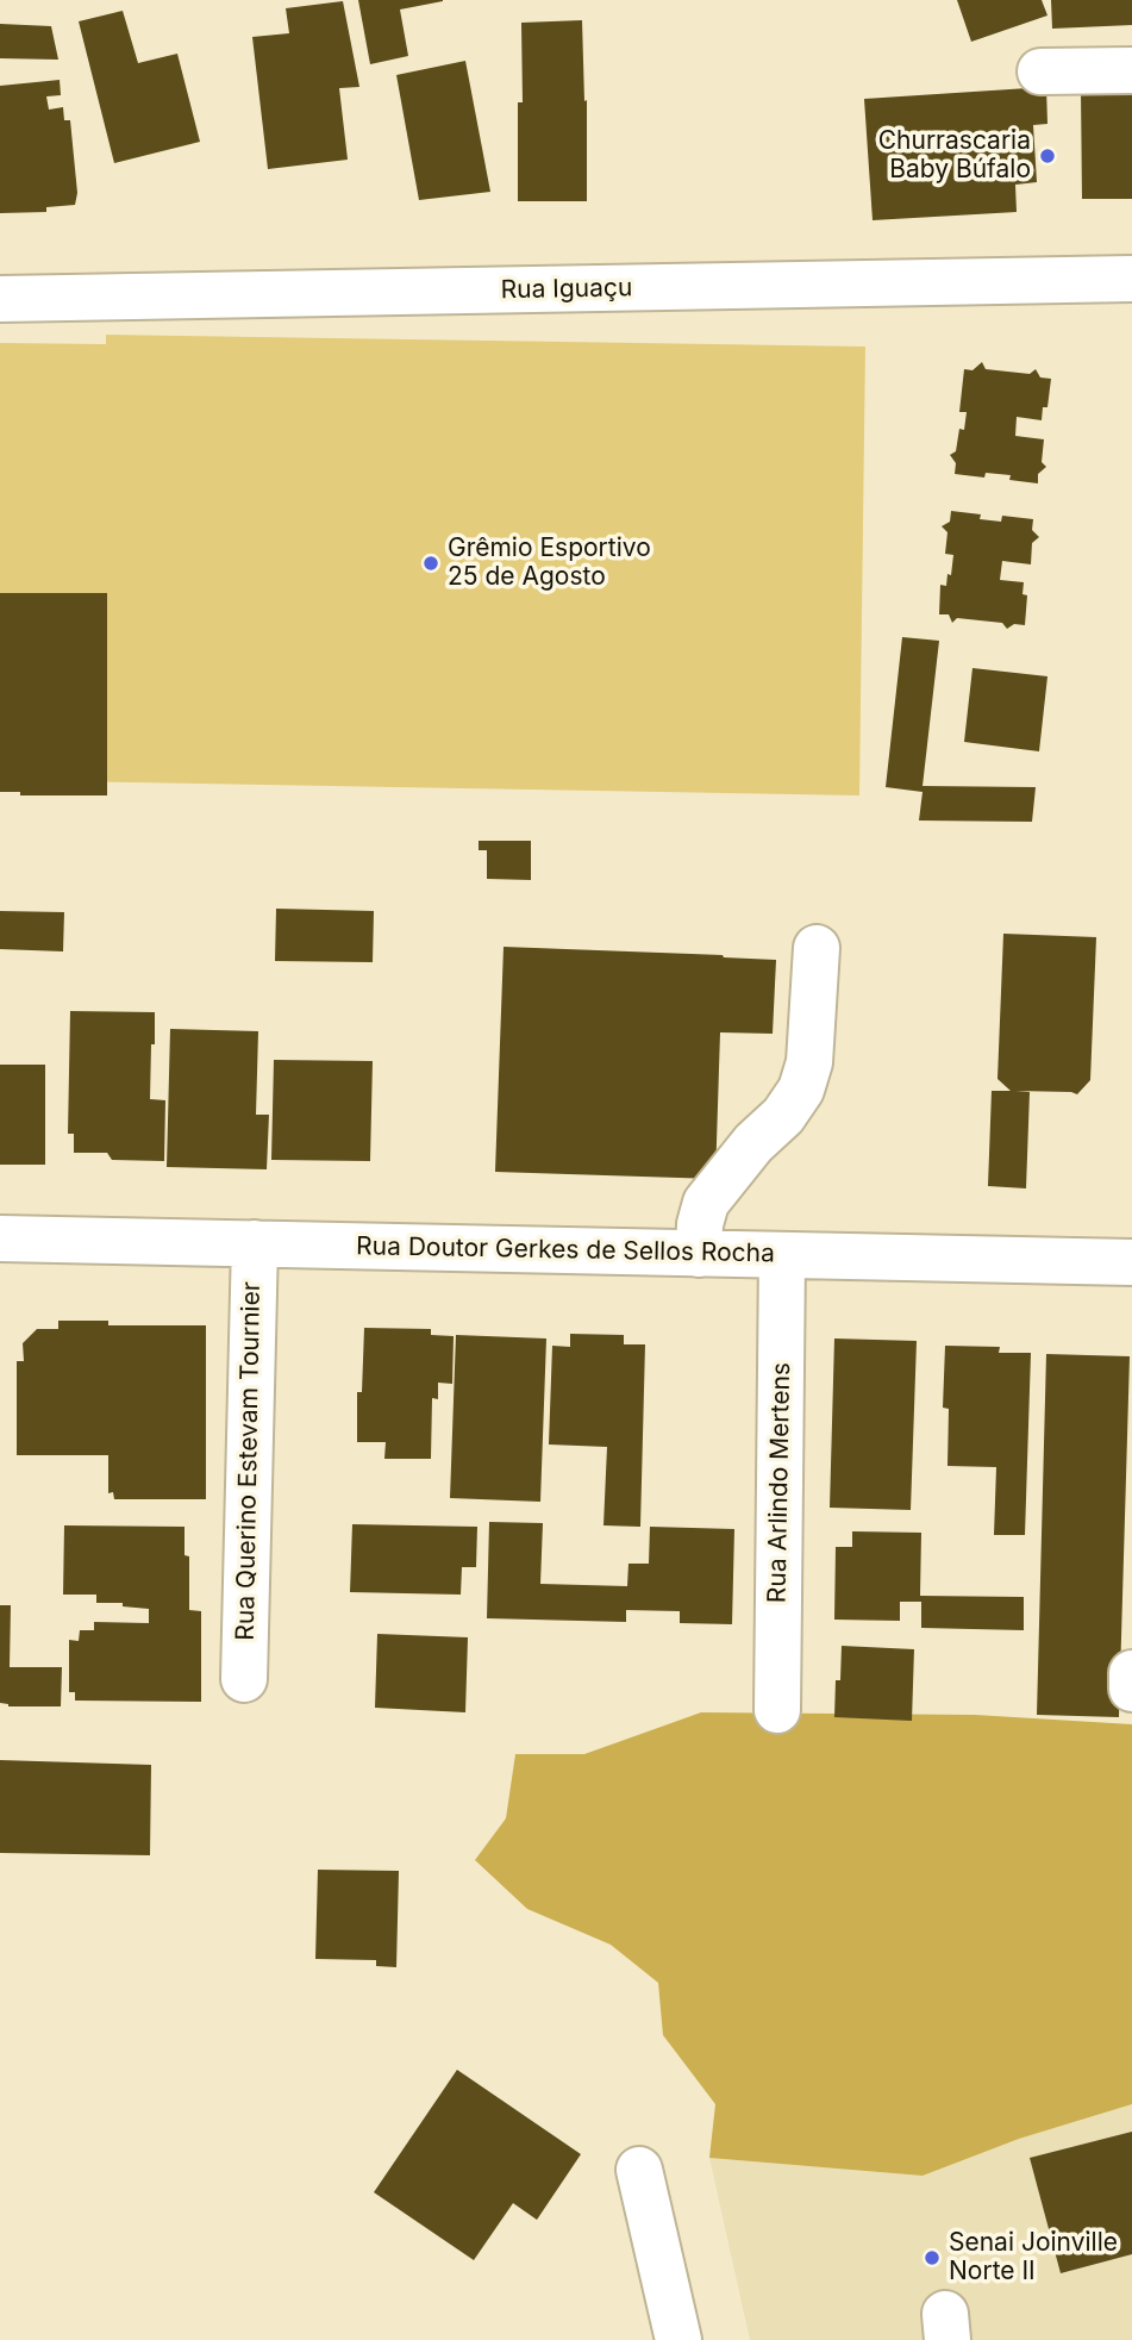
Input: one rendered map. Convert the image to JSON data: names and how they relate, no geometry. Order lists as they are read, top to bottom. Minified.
{"streets":{"street":["Rua Iguaçu","Rua Doutor Gerkes de Sellos Rocha","Rua Querino Estevam Tournier","Rua Arlindo Mertens"]},"crossings":[["Rua Doutor Gerkes de Sellos Rocha","Rua Querino Estevam Tournier"],["Rua Doutor Gerkes de Sellos Rocha","Rua Arlindo Mertens"]],"places":["Churrascaria Baby Búfalo","Grêmio Esportivo 25 de Agosto","Senai Joinville Norte II"]}
